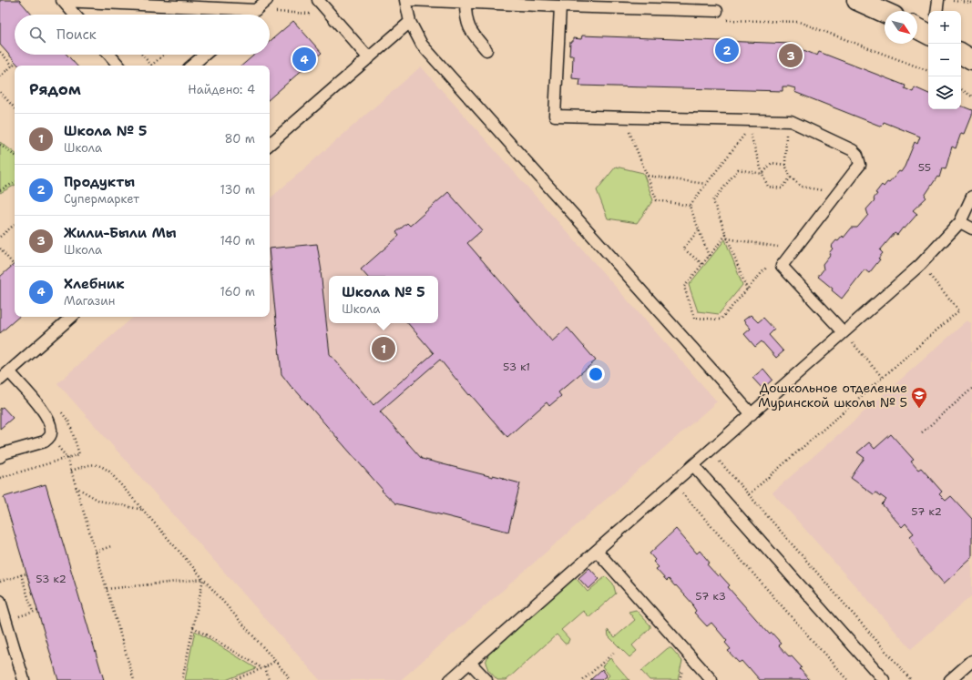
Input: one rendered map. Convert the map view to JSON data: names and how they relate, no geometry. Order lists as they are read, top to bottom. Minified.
{"places":{"school or university":["Дошкольное отделение Муринской школы № 5"]},"house_numbers":["55","53 к1","57 к2","53 к2","57 к3"],"north":"bottom right","page":{"map_buttons":["+","−"],"search":"Поиск","pins":["2","3","4","1"],"heading":["Рядом","Найдено: 4"],"list":[{"mark":"1","name":"Школа № 5","note":"Школа","value":"80 m"},{"mark":"2","name":"Продукты","note":"Супермаркет","value":"130 m"},{"mark":"3","name":"Жили-Были Мы","note":"Школа","value":"140 m"},{"mark":"4","name":"Хлебник","note":"Магазин","value":"160 m"}],"popup":["Школа № 5","Школа"]}}
